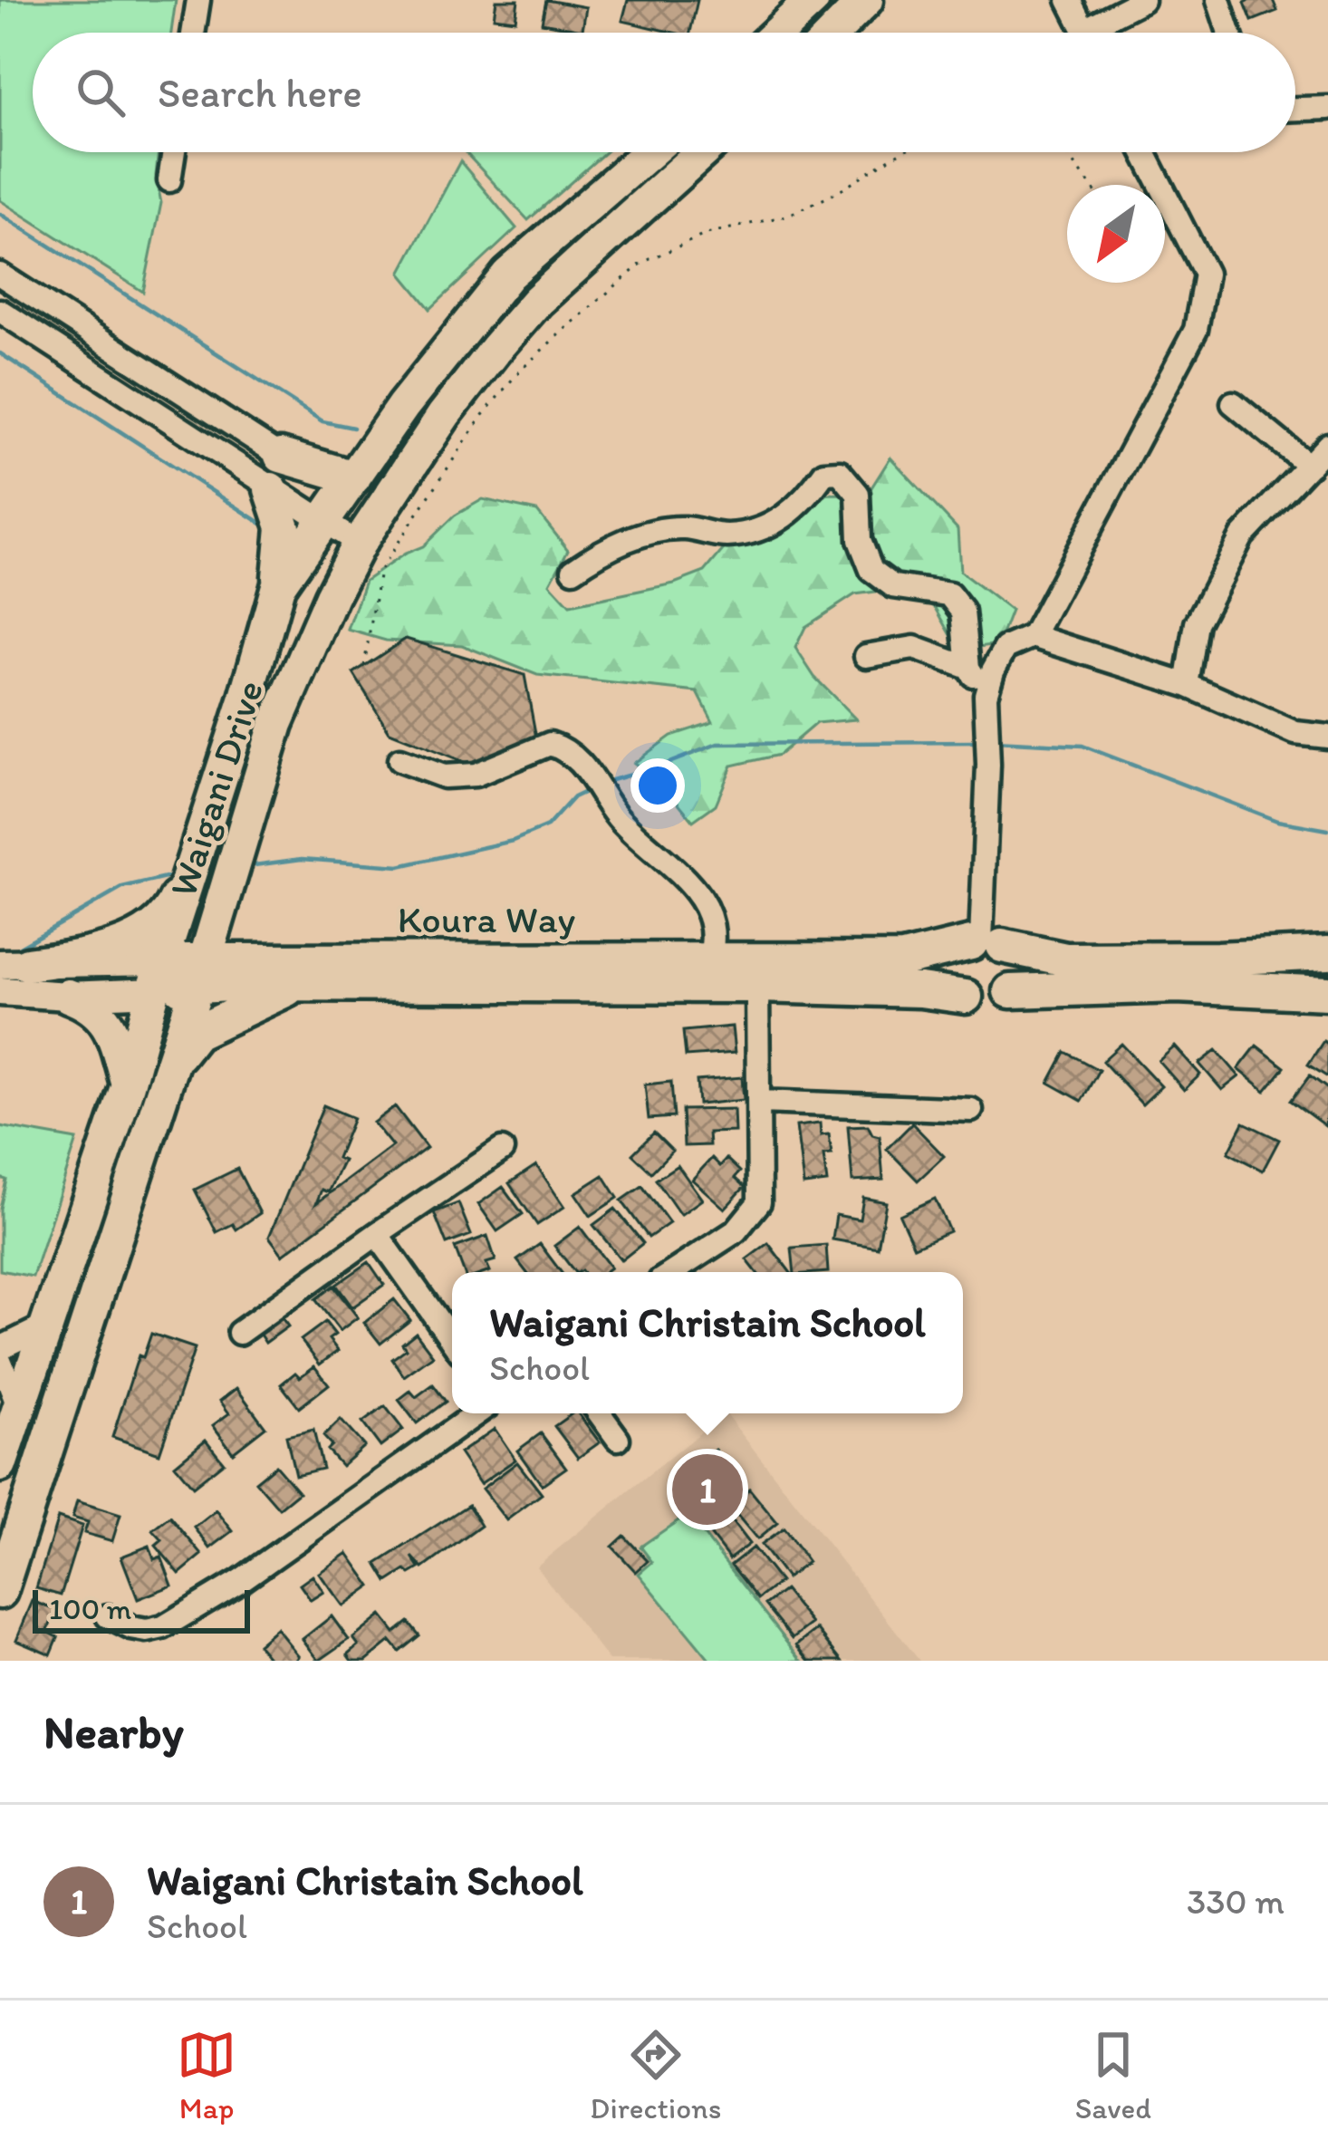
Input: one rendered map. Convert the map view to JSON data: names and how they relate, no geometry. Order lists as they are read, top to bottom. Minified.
{"streets":{"highway":["Waigani Drive","Koura Way"]},"crossings":[["Waigani Drive","Koura Way"]],"scale_bar":"100 m","north":"bottom left","page":{"search":"Search here","popup":["Waigani Christain School","School"],"pins":"1","scale":"100 m","heading":"Nearby","list":[{"mark":"1","name":"Waigani Christain School","note":"School","value":"330 m"}],"nav":["Map","Directions","Saved"]}}
